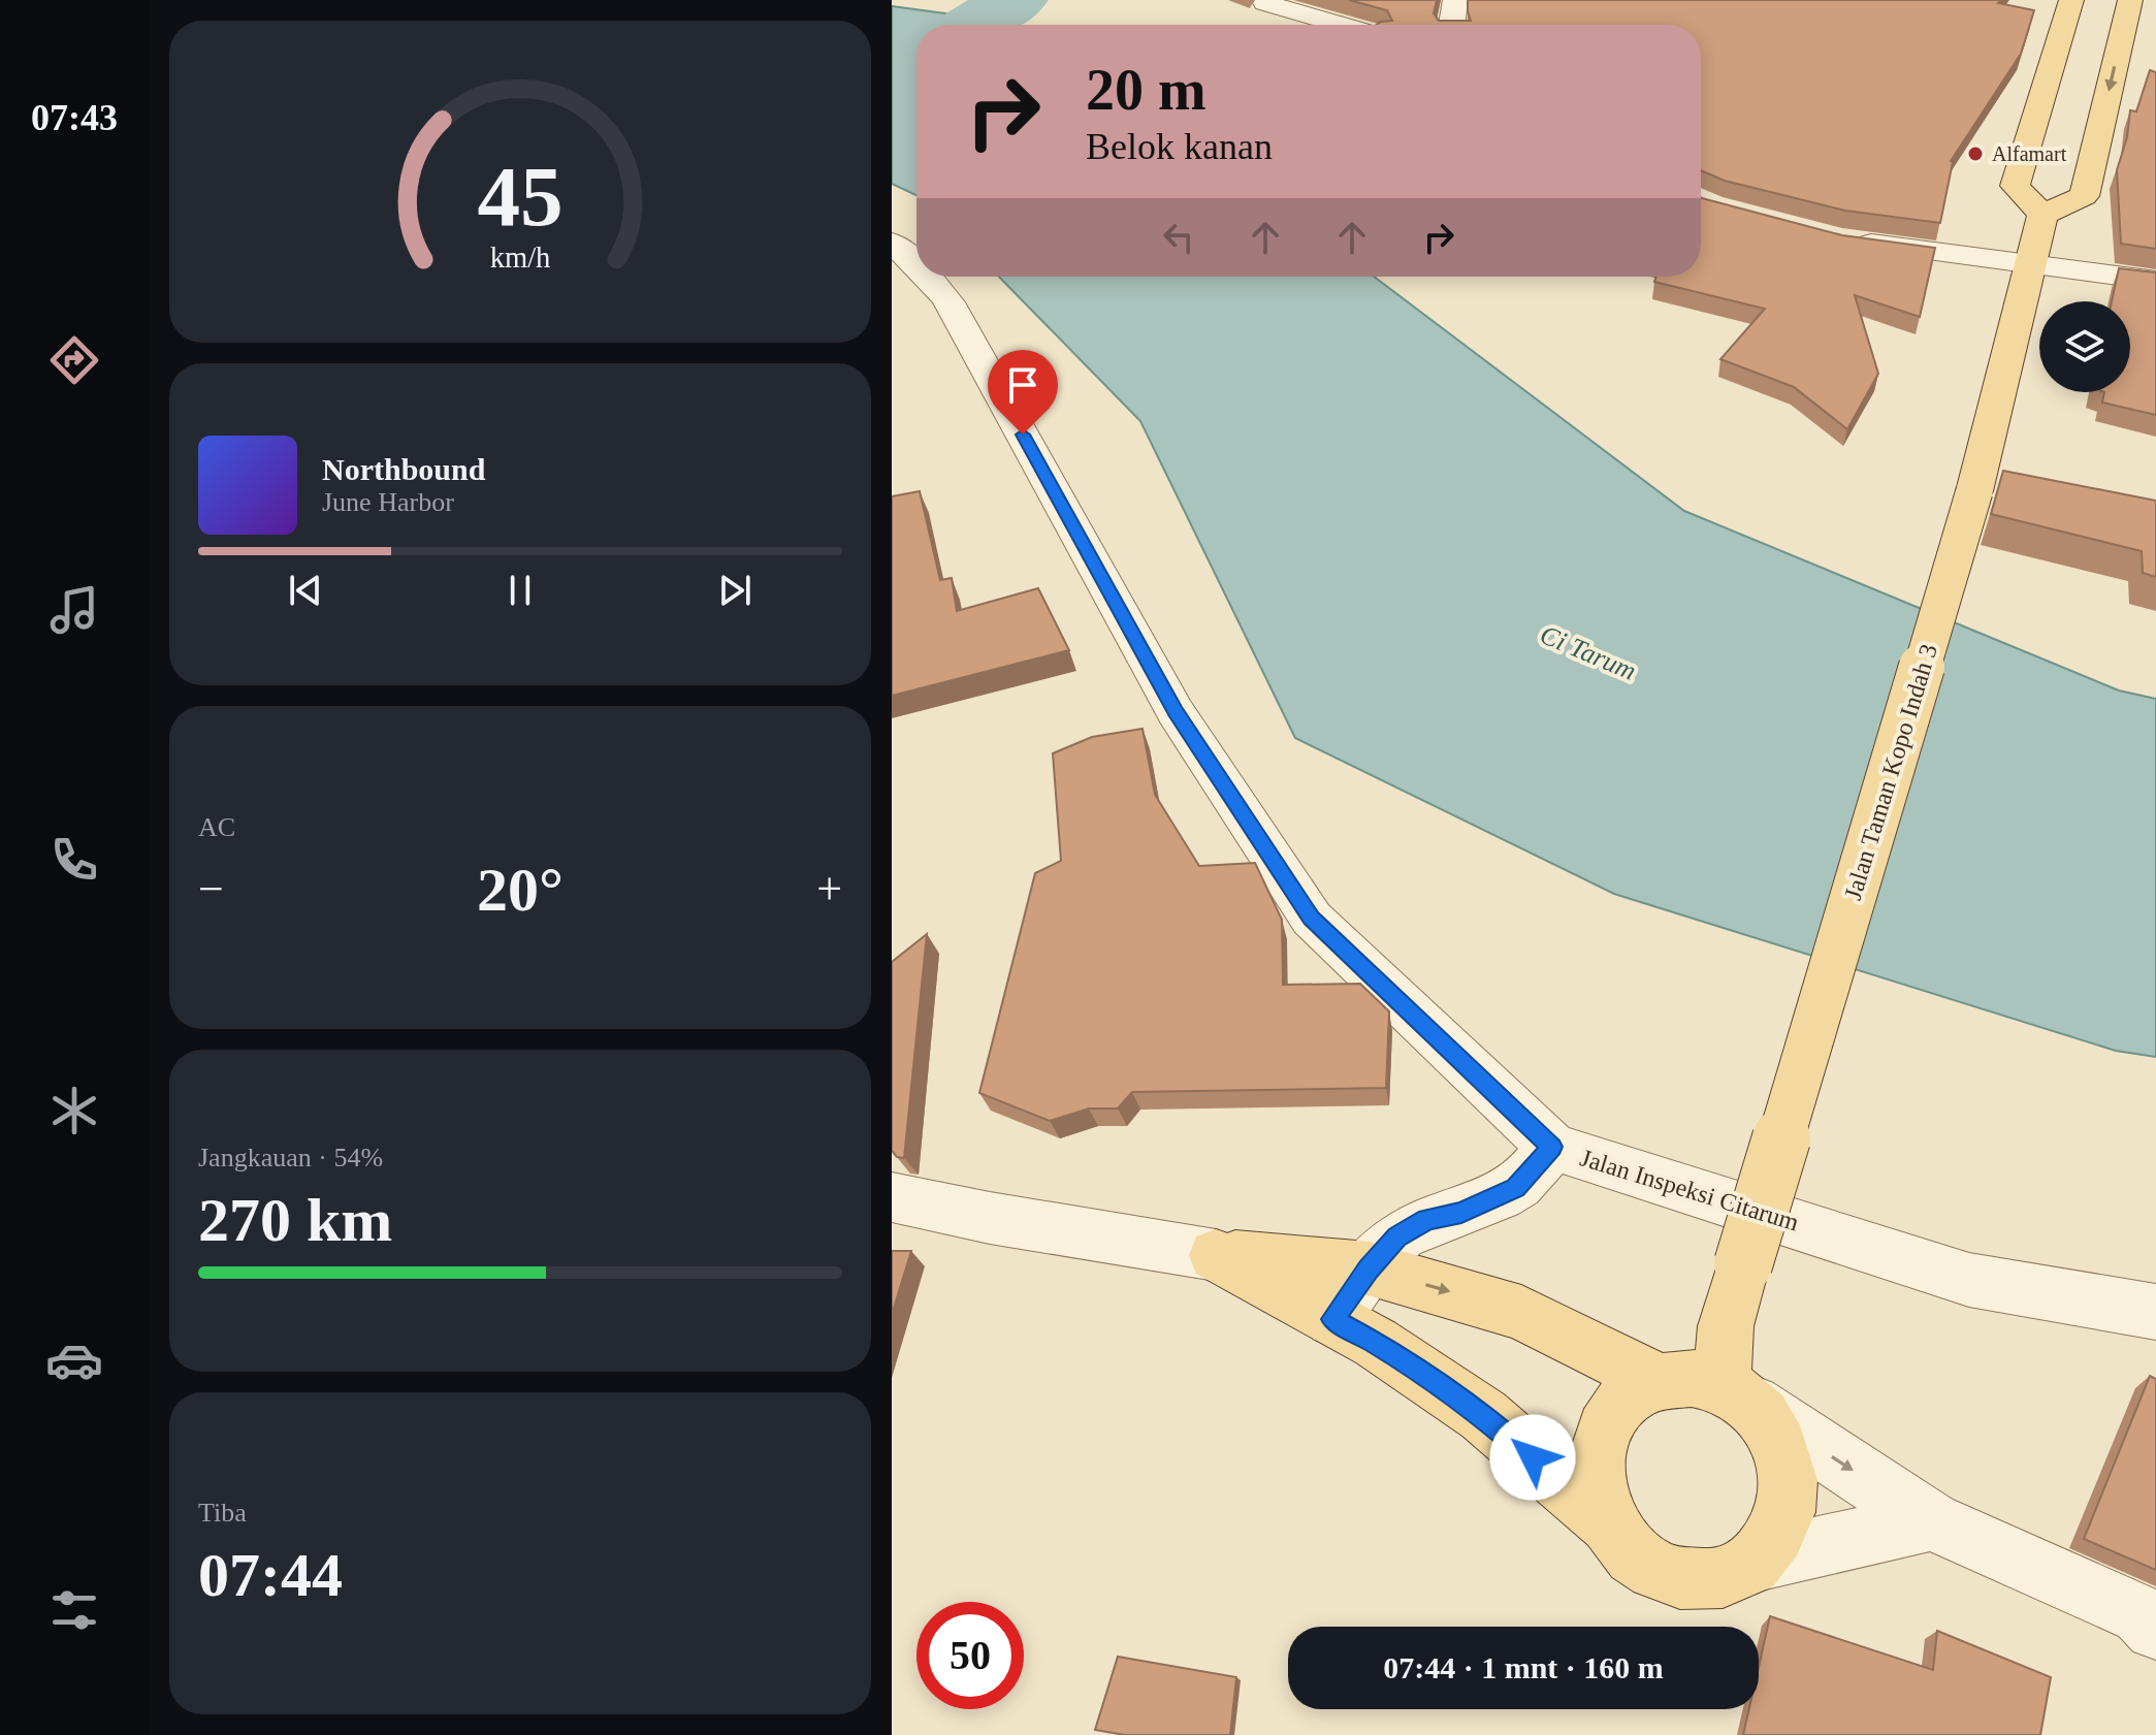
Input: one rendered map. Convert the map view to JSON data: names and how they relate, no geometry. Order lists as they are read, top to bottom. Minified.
{"streets":{"main road":["Jalan Taman Kopo Indah 3"],"street":["Jalan Inspeksi Citarum"]},"water":["Ci Tarum"],"places":["Alfamart"],"page":{"tabs":"07:43","turn":["20 m","Belok kanan"],"song":["Northbound","June Harbor"],"tile":["AC",["Jangkauan · 54%","270 km"],["Tiba","07:44"]],"heat":["−","20°","+"],"limit":"50","trip":"07:44 · 1 mnt · 160 m","gauge":["45","km/h"]}}
